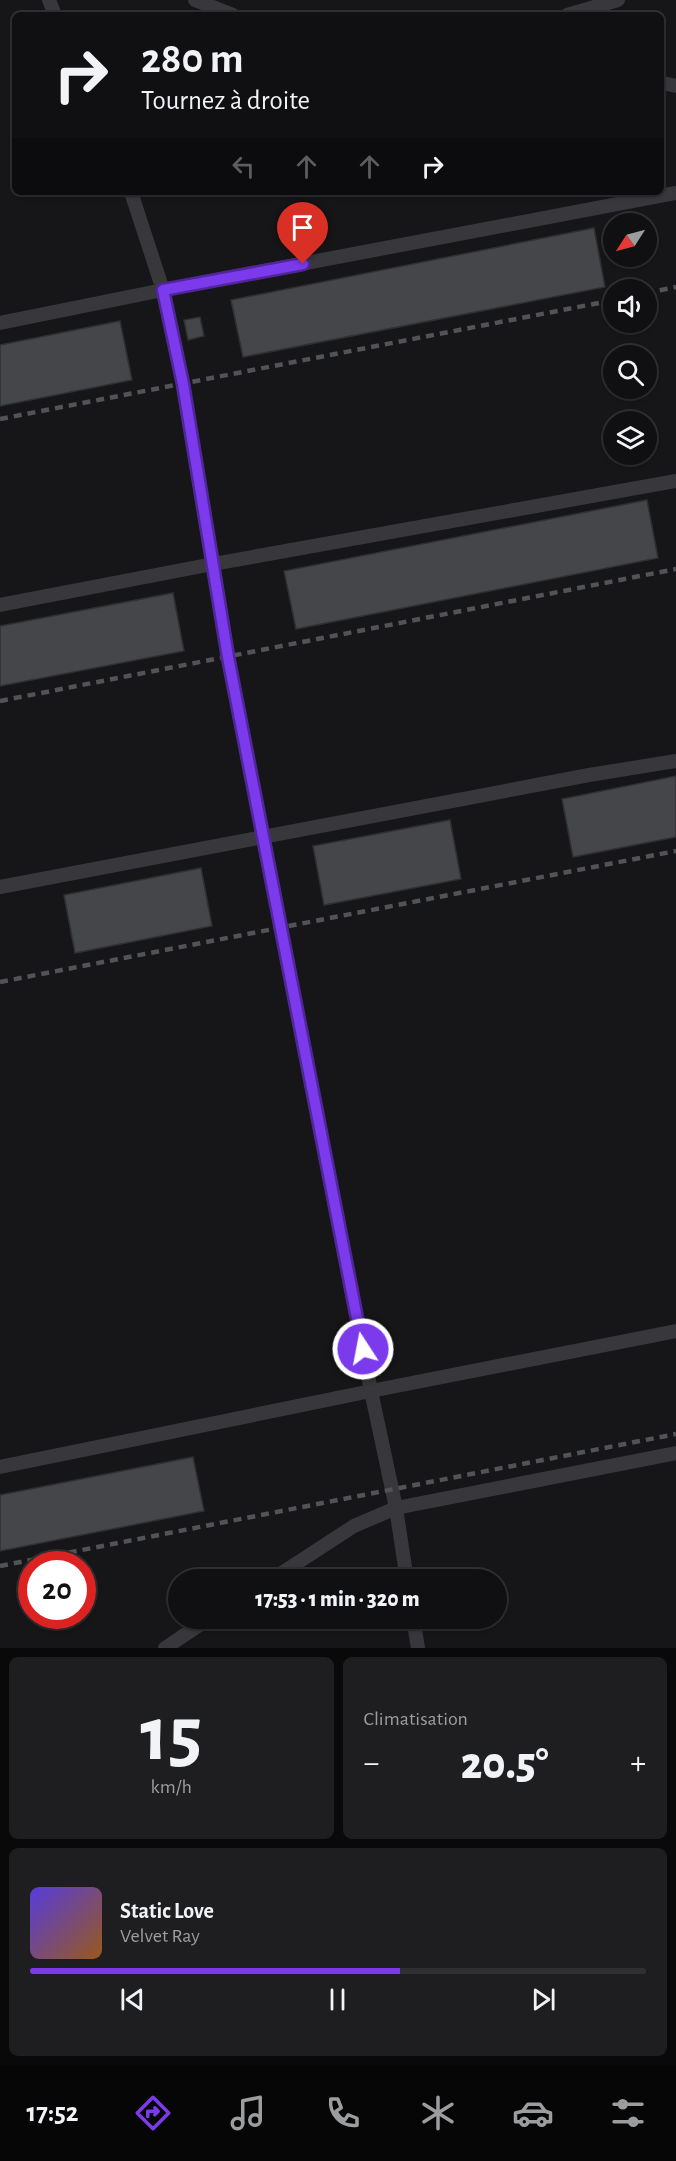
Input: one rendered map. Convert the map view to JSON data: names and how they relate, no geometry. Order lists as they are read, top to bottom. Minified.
{"north":"bottom left","page":{"turn":["280 m","Tournez à droite"],"limit":"20","trip":"17:53 · 1 min · 320 m","tile":[["15","km/h"],"Climatisation"],"heat":["−","20.5°","+"],"song":["Static Love","Velvet Ray"],"tabs":"17:52"}}
